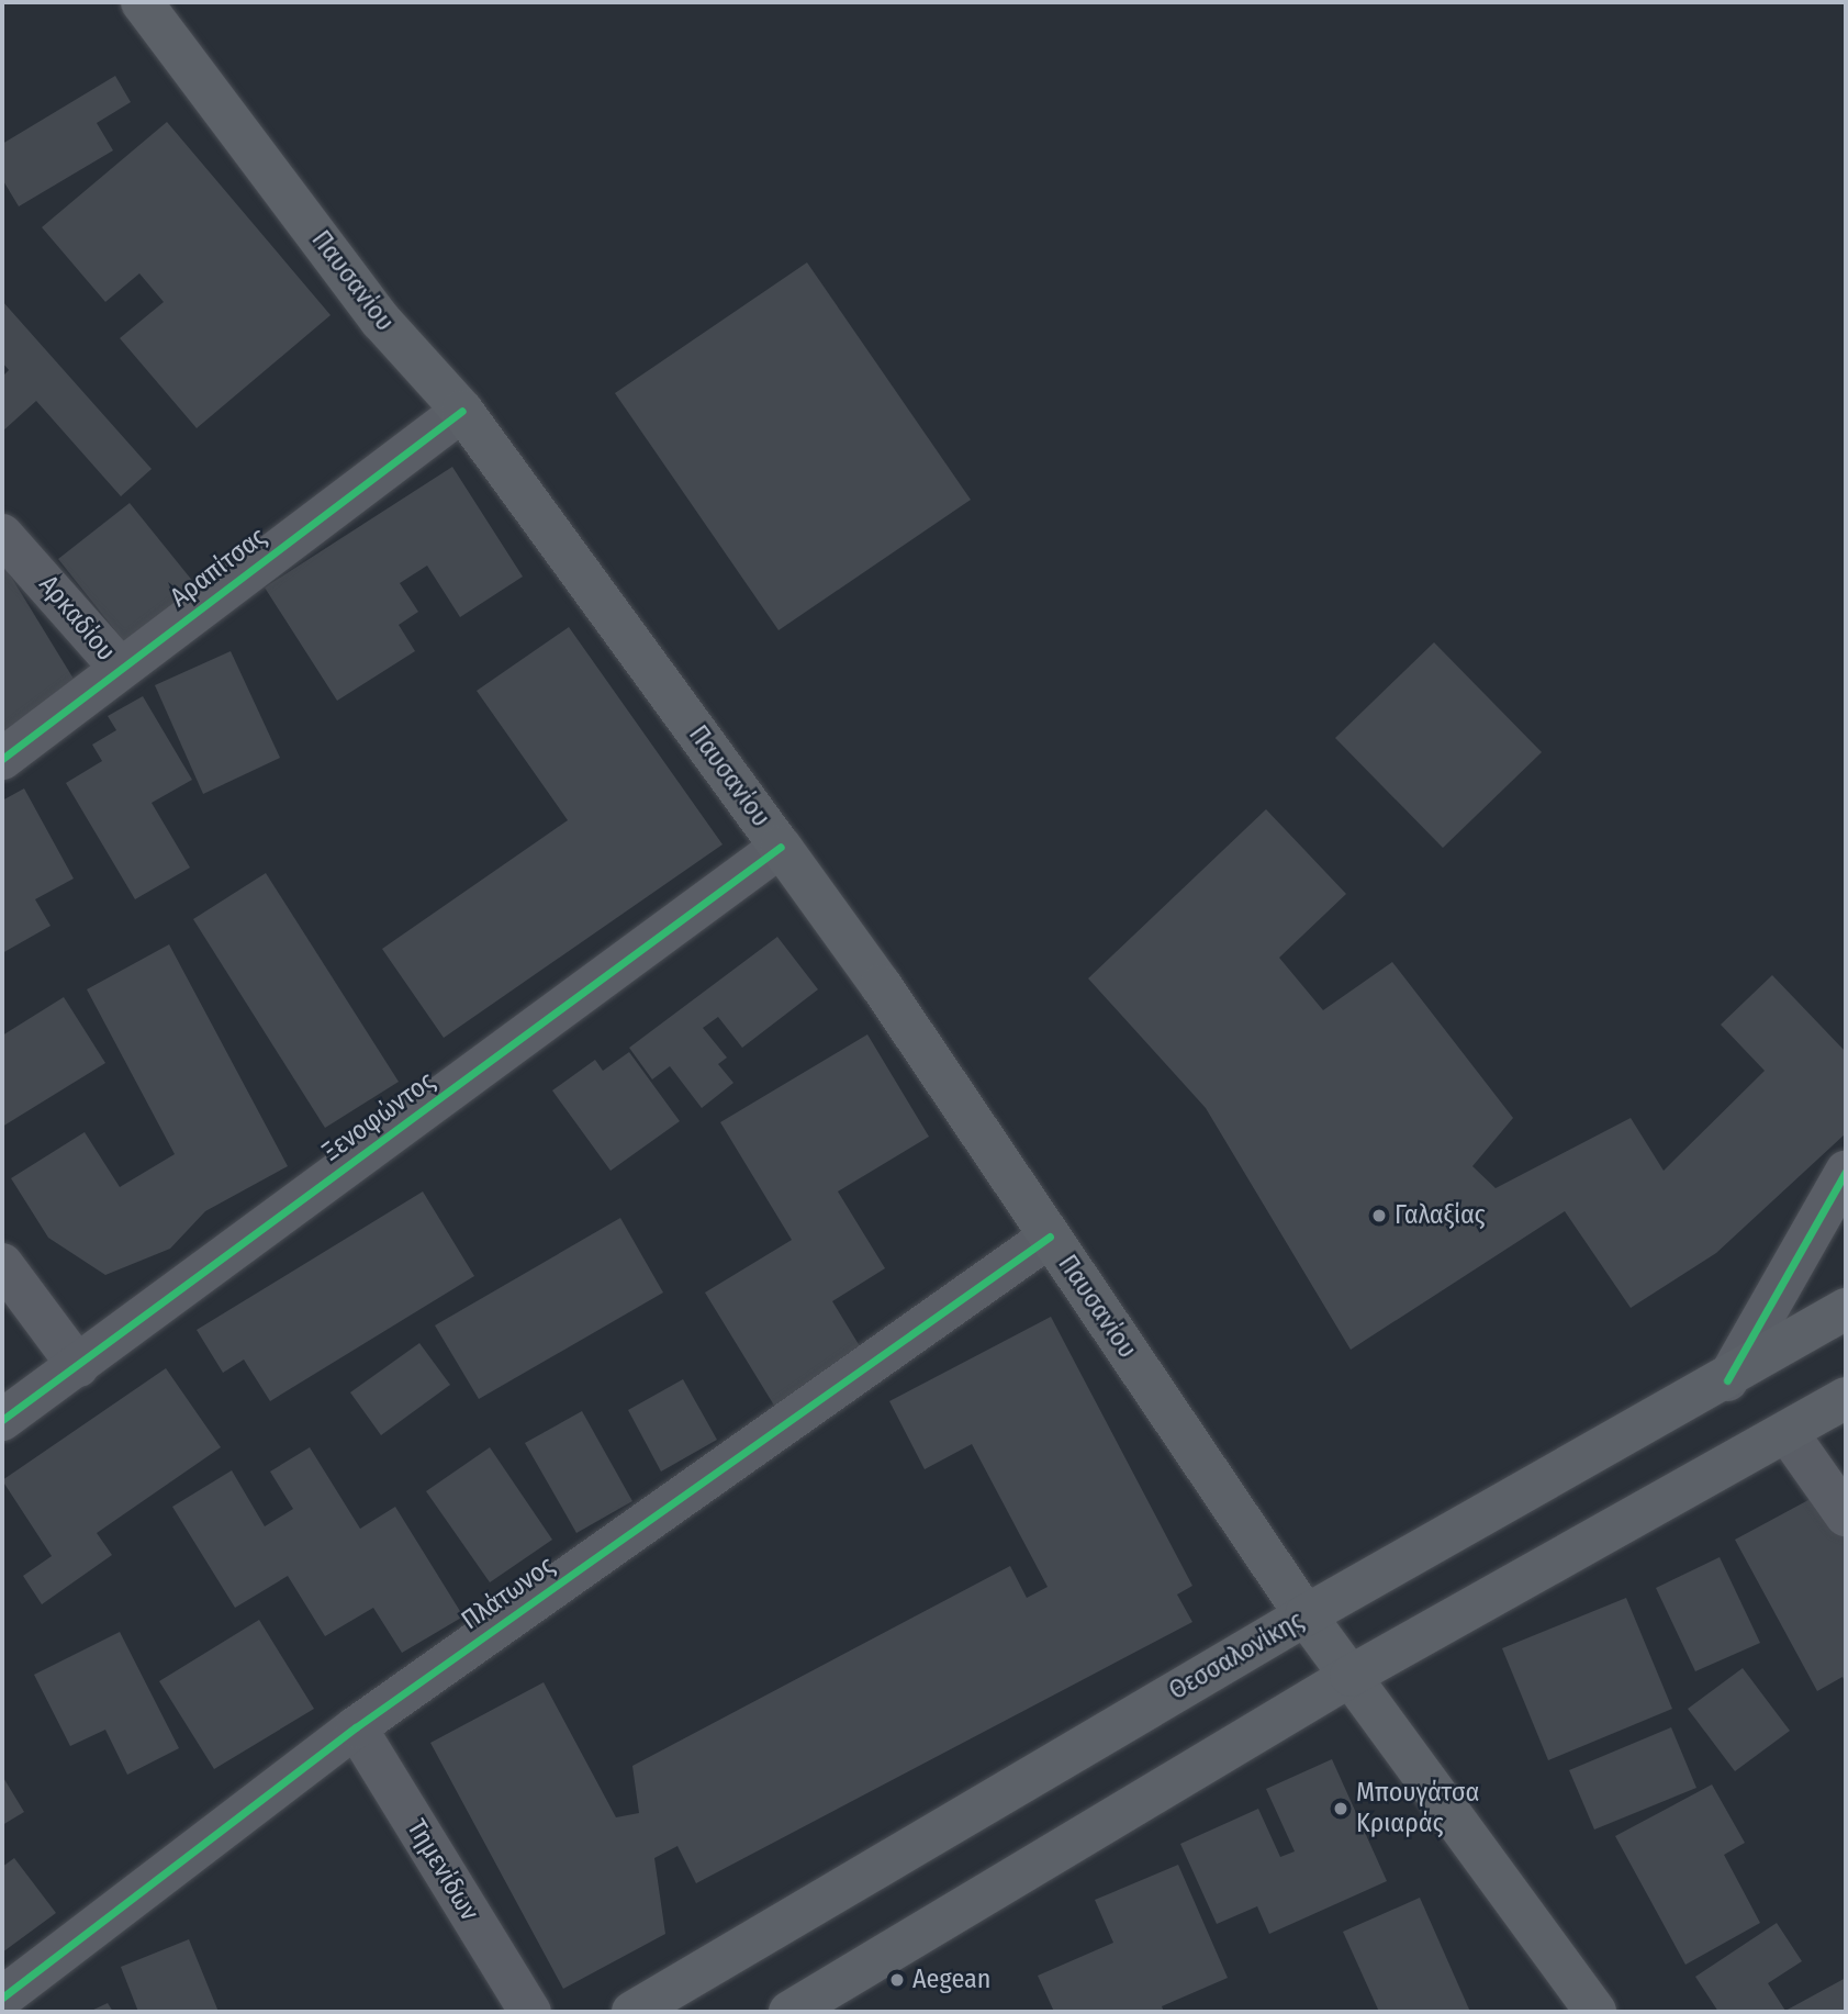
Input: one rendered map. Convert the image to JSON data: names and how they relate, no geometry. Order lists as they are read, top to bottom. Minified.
{"streets":{"main road":["Παυσανίου","Θεσσαλονίκης"],"street":["Αραπίτσας","Αρκαδίου","Ξενοφώντος","Πλάτωνος","Τημενίδων"]},"crossings":[["Παυσανίου","Αραπίτσας"],["Παυσανίου","Ξενοφώντος"],["Παυσανίου","Πλάτωνος"],["Παυσανίου","Θεσσαλονίκης"],["Αραπίτσας","Αρκαδίου"],["Πλάτωνος","Τημενίδων"]],"places":["Γαλαξίας","Μπουγάτσα Κριαράς","Aegean"]}
